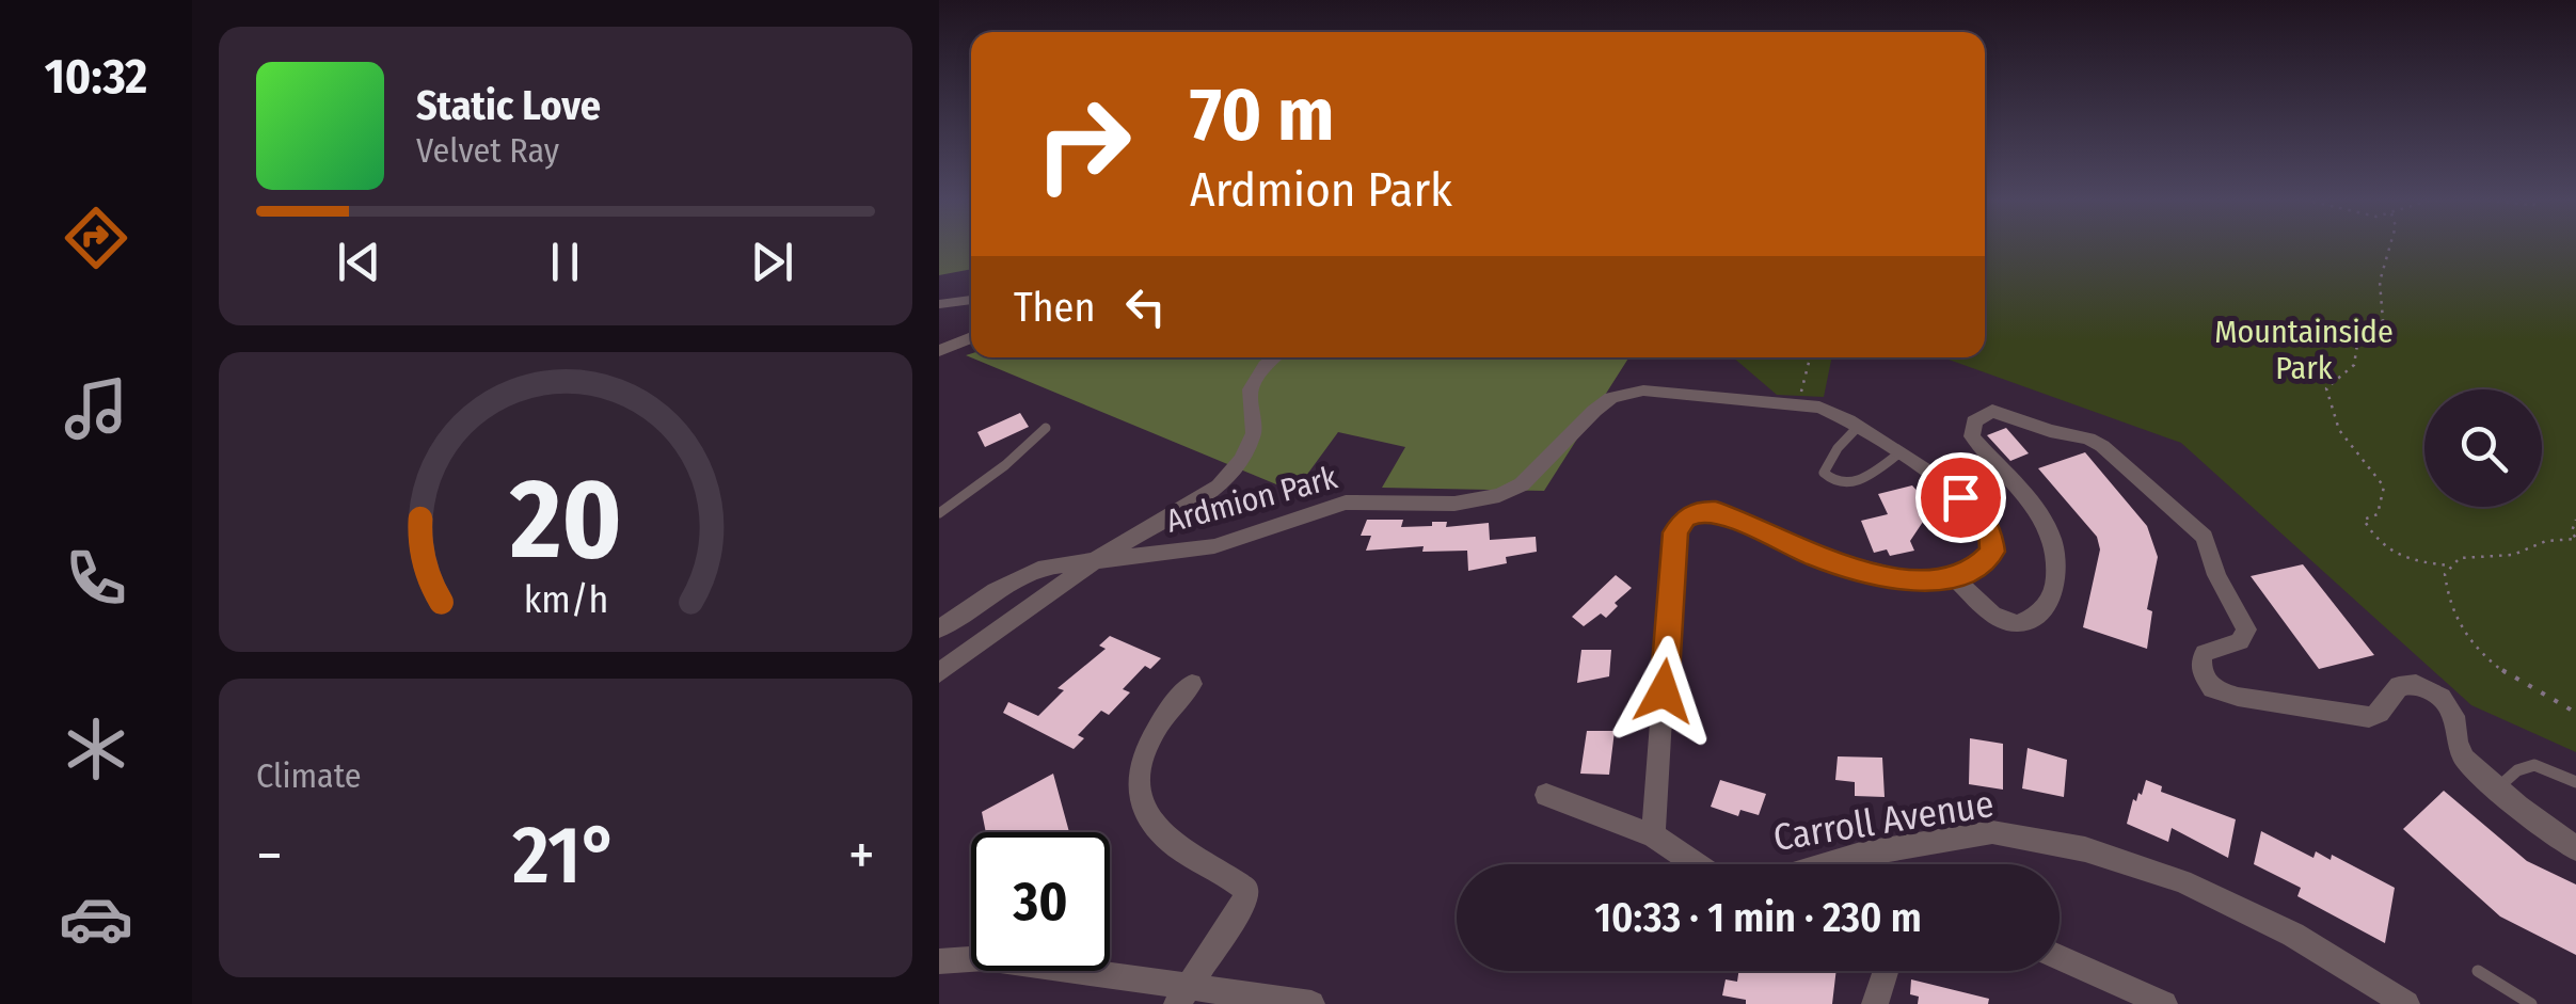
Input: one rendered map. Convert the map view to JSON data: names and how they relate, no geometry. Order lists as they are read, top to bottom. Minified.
{"streets":{"street":["Ardmion Park","Carroll Avenue"]},"parks":["Mountainside Park"],"page":{"tabs":"10:32","turn":["70 m","Ardmion Park"],"song":["Static Love","Velvet Ray"],"then":"Then","tile":"Climate","heat":["−","21°","+"],"limit":"30","trip":"10:33 · 1 min · 230 m","gauge":["20","km/h"]}}
